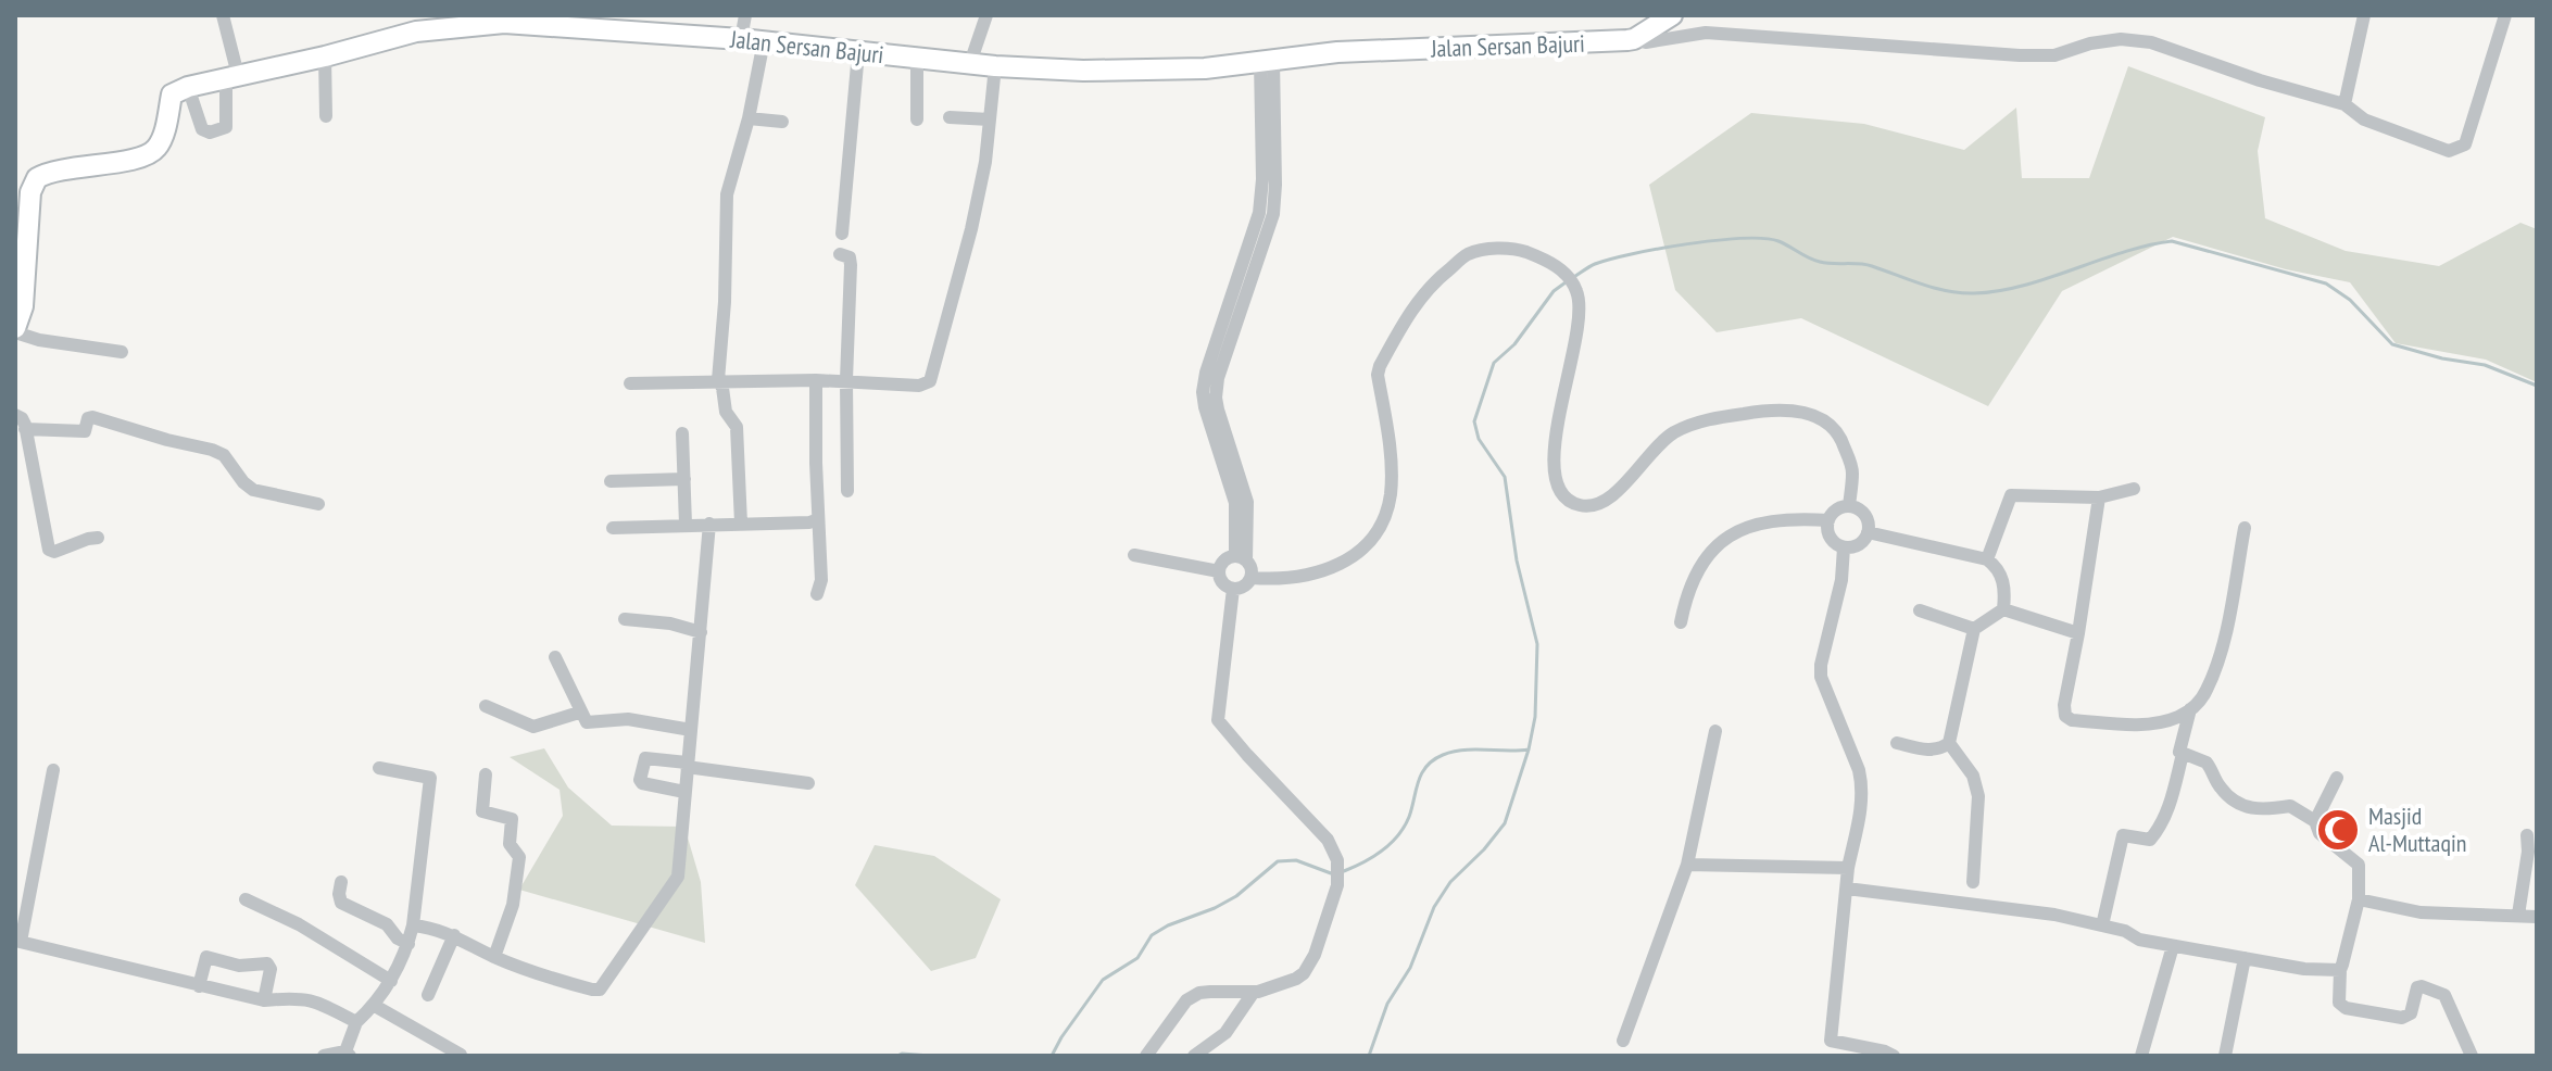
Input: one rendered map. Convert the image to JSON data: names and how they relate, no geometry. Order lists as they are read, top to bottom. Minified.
{"streets":{"main road":["Jalan Sersan Bajuri"]},"places":{"mosque":["Masjid Al-Muttaqin"]}}
